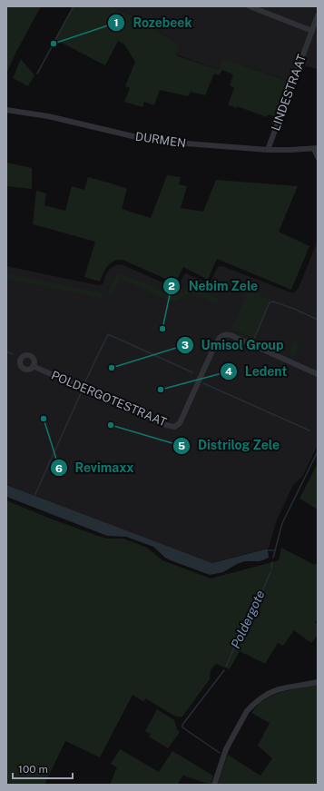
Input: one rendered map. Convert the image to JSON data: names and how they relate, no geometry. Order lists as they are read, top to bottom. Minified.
{"streets":{"street":["LINDESTRAAT","DURMEN","POLDERGOTESTRAAT"]},"crossings":[["LINDESTRAAT","DURMEN"]],"water":["Poldergote"],"places":["Rozebeek","Nebim Zele","Umisol Group","Ledent","Revimaxx","Distrilog Zele"],"scale_bar":"100 m"}
